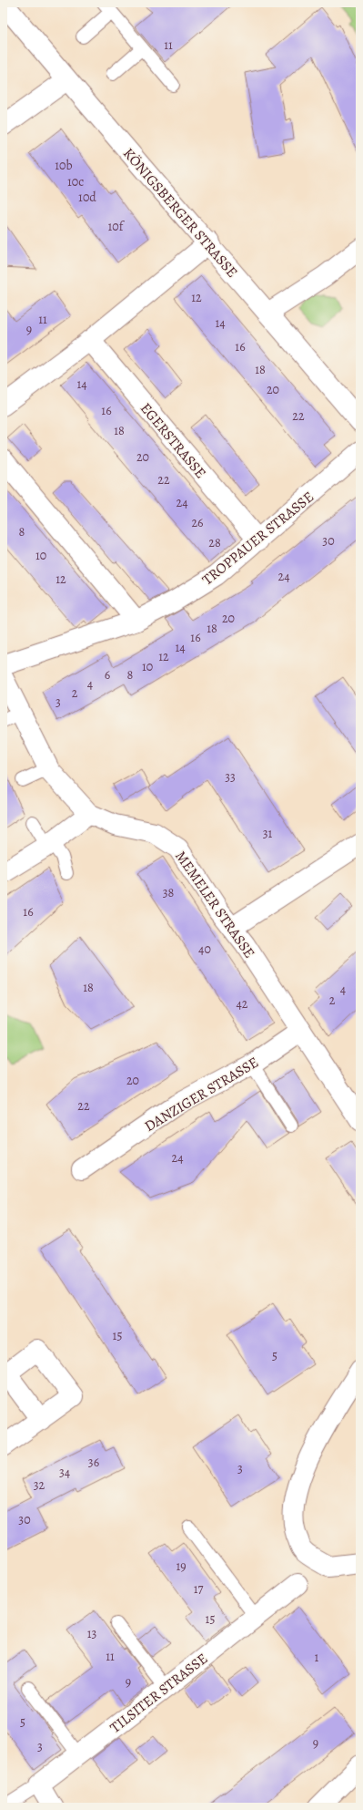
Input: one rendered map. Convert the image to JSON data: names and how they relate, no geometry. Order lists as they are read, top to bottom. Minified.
{"streets":{"street":["KÖNIGSBERGER STRASSE","EGERSTRASSE","TROPPAUER STRASSE","MEMELER STRASSE","DANZIGER STRASSE","TILSITER STRASSE"]},"crossings":[["EGERSTRASSE","TROPPAUER STRASSE"],["MEMELER STRASSE","DANZIGER STRASSE"]],"house_numbers":["11","10b","10c","10d","10f","12","11","14","9","16","18","14","20","16","22","18","20","22","24","26","8","30","28","10","24","12","20","18","16","14","12","10","6","8","4","2","3","33","31","38","16","40","18","4","2","42","20","22","24","15","5","36","3","34","32","30","19","17","15","13","11","1","9","5","9","3"]}
